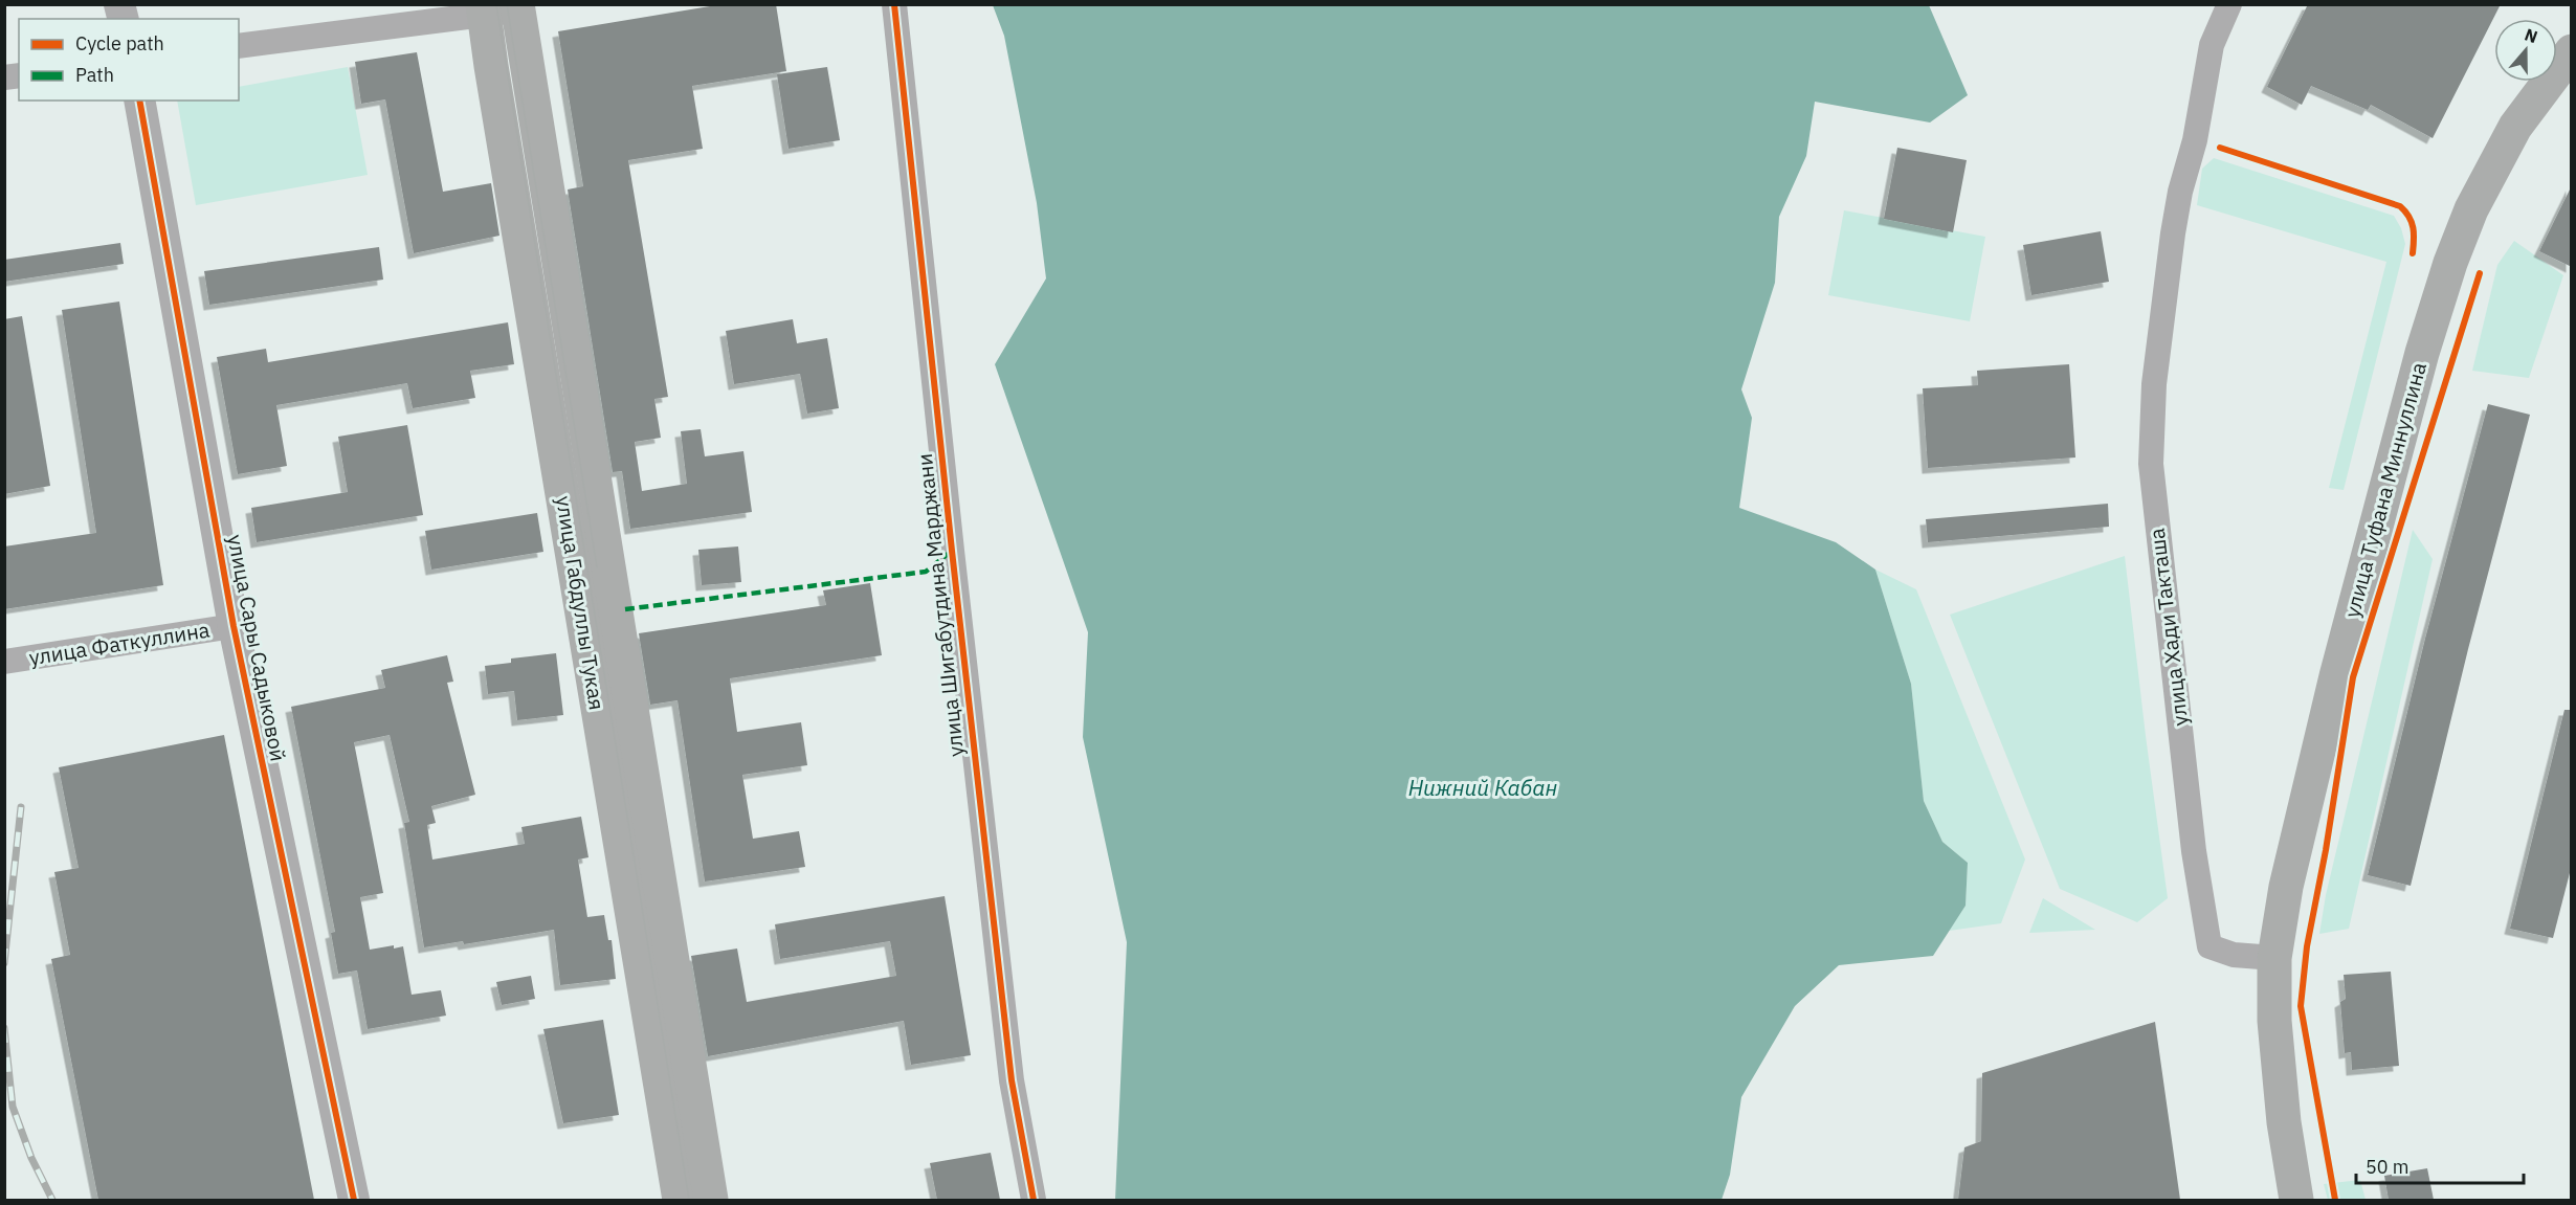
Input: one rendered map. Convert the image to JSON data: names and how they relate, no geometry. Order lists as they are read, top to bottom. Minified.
{"streets":{"main road":["улица Туфана Миннуллина","улица Габдуллы Тукая"],"street":["улица Шигабутдина Марджани","улица Хади Такташа","улица Фаткуллина","улица Сары Садыковой"]},"crossings":[["улица Туфана Миннуллина","улица Хади Такташа"],["улица Фаткуллина","улица Сары Садыковой"]],"water":["Нижний Кабан"],"legend":["Cycle path","Path"],"scale_bar":"50 m","north":"top"}
